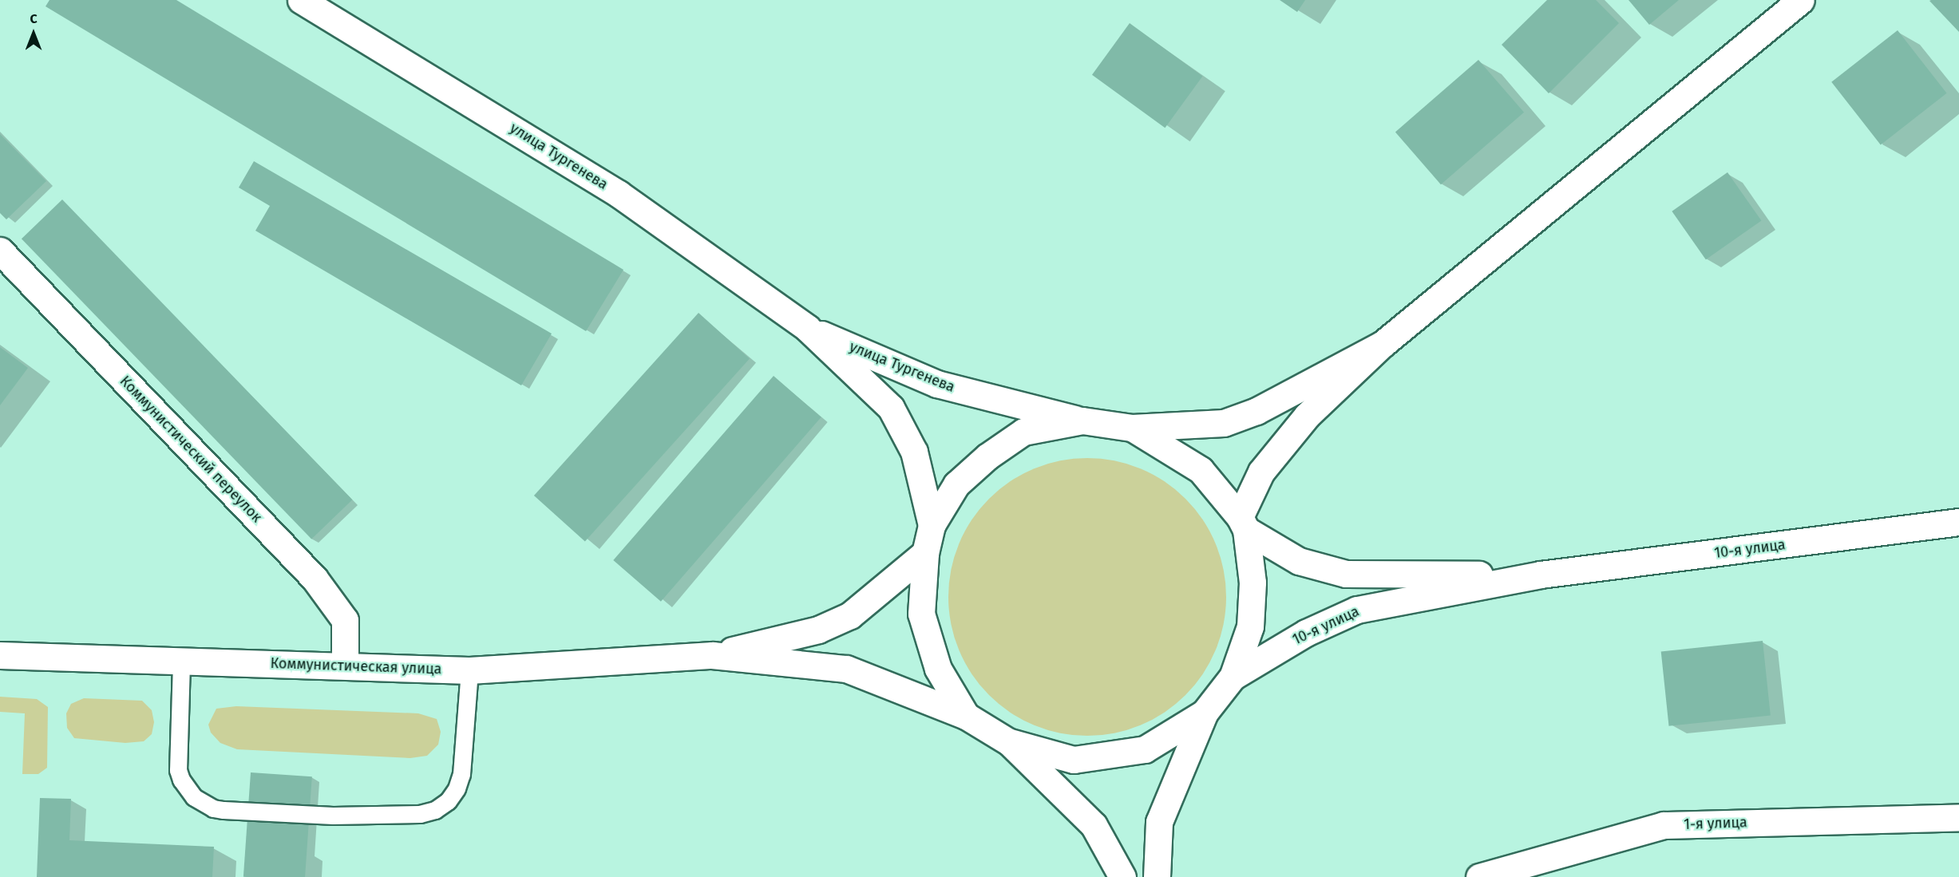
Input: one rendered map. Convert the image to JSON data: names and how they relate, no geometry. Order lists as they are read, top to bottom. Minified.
{"streets":{"street":["улица Тургенева","Коммунистический переулок","10-я улица","Коммунистическая улица","1-я улица"]},"crossings":[["Коммунистический переулок","Коммунистическая улица"]],"north":"top"}
